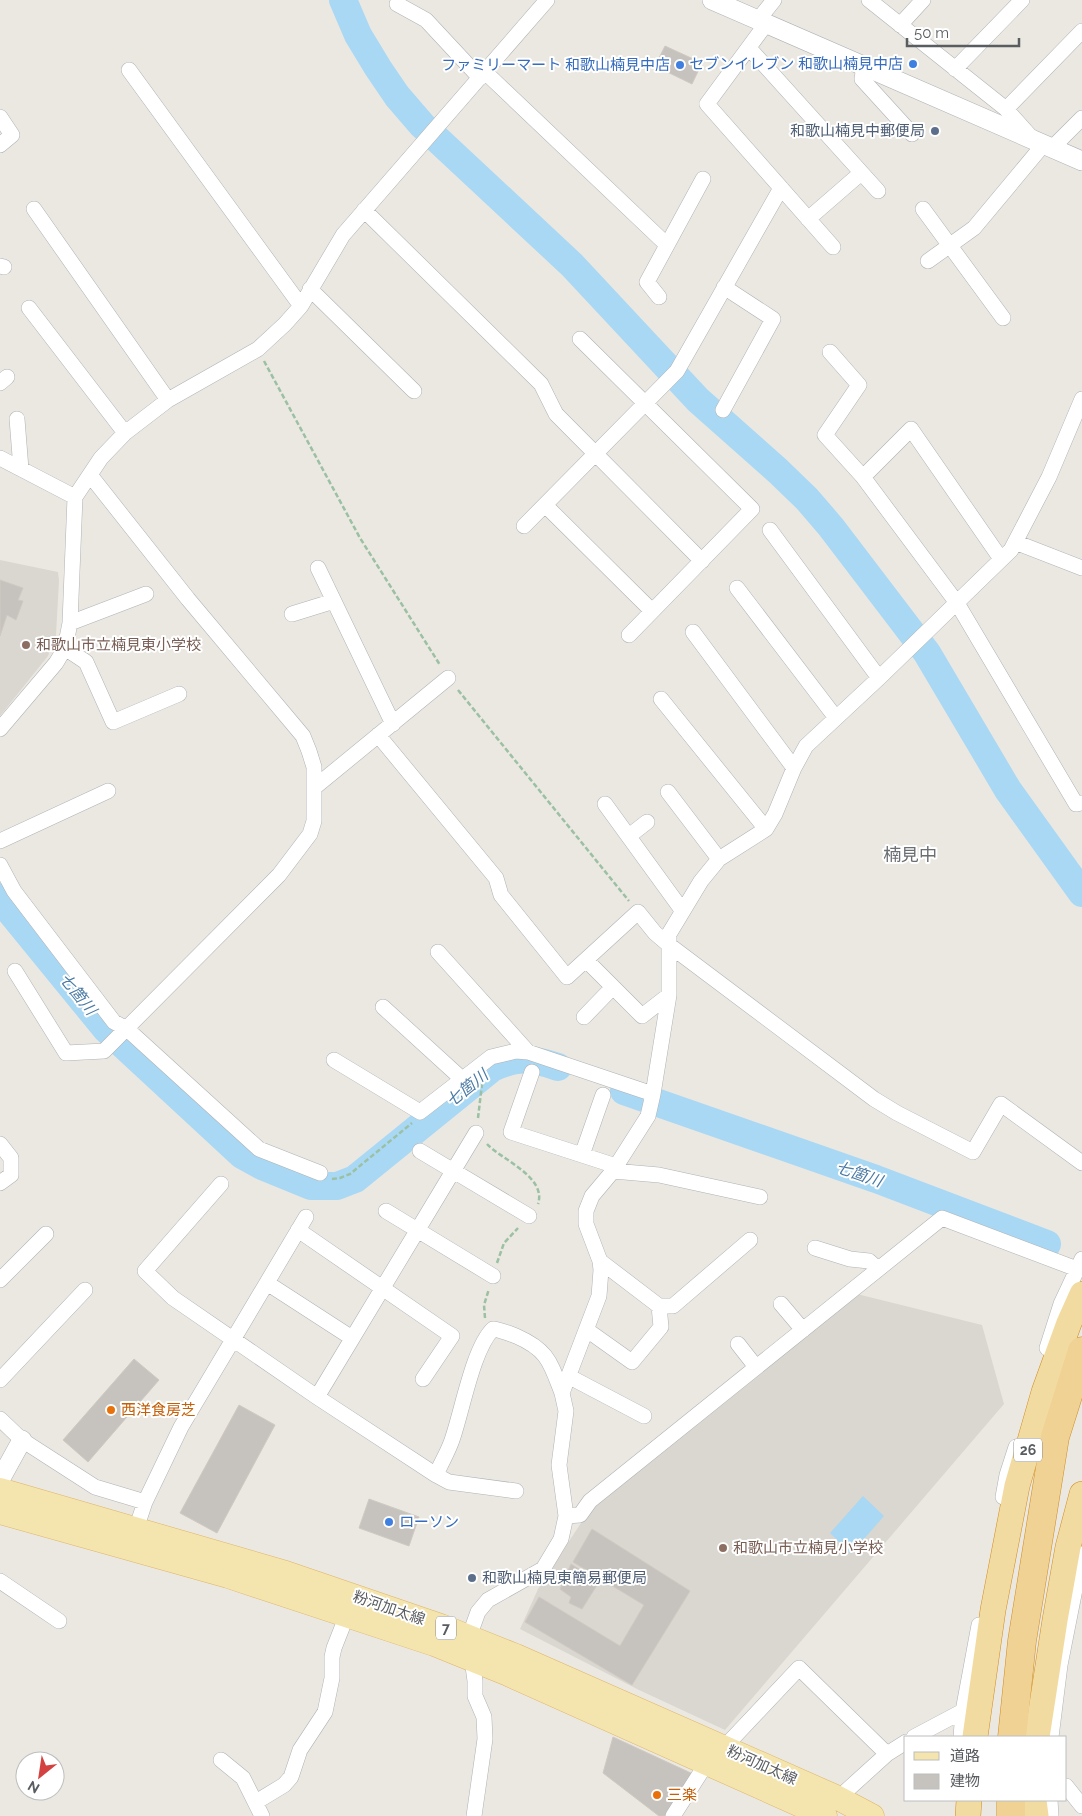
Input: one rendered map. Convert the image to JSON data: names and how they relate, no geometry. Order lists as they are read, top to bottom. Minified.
{"streets":{"highway":["26"],"main road":["粉河加太線","7"]},"districts":["楠見中"],"water":["七箇川"],"places":["セブンイレブン 和歌山楠見中店","ファミリーマート 和歌山楠見中店","和歌山楠見中郵便局","和歌山市立楠見東小学校","西洋食房芝","ローソン","和歌山市立楠見小学校","和歌山楠見東簡易郵便局","三楽"],"legend":["道路","建物"],"scale_bar":"50 m","north":"bottom left"}
